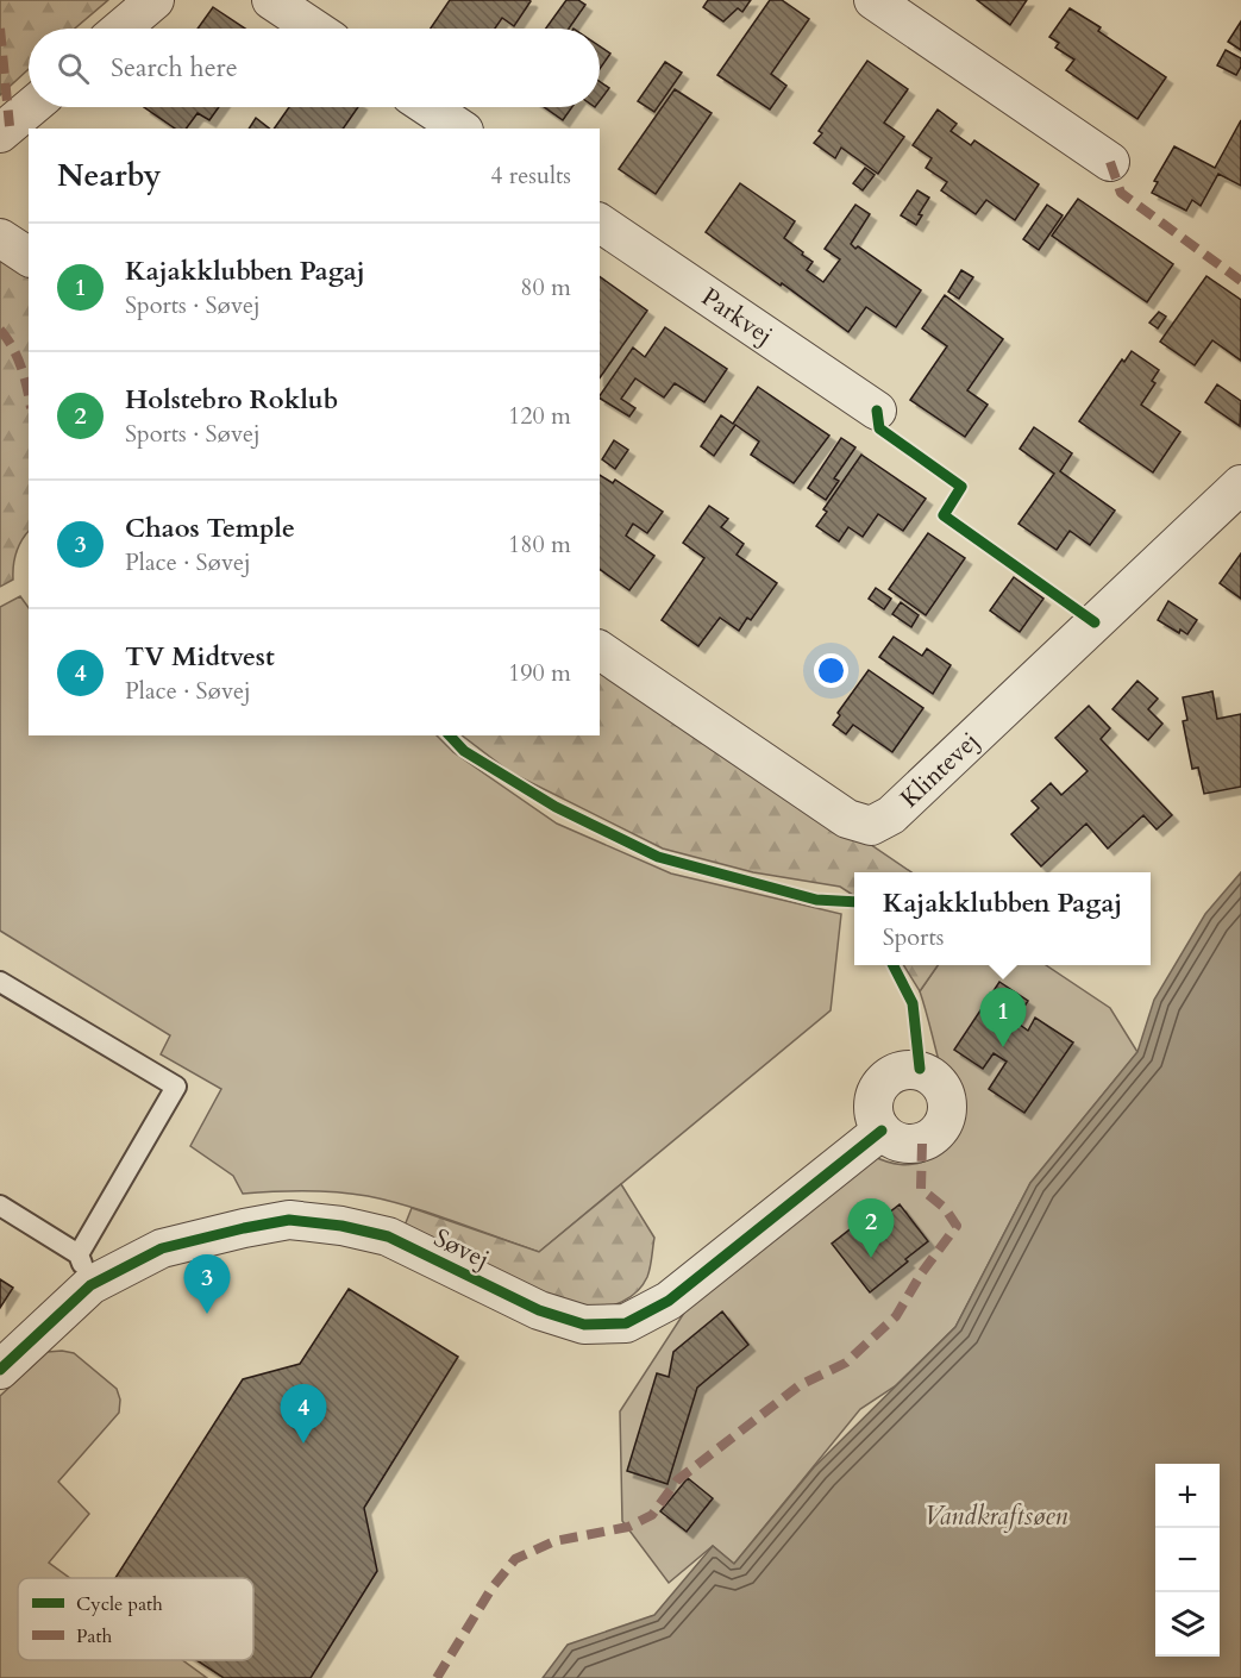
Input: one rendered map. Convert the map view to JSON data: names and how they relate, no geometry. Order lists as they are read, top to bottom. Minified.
{"streets":{"street":["Parkvej","Klintevej","Søvej"]},"water":["Vandkraftsøen"],"legend":["Cycle path","Path"],"page":{"search":"Search here","heading":["Nearby","4 results"],"list":[{"mark":"1","name":"Kajakklubben Pagaj","note":"Sports · Søvej","value":"80 m"},{"mark":"2","name":"Holstebro Roklub","note":"Sports · Søvej","value":"120 m"},{"mark":"3","name":"Chaos Temple","note":"Place · Søvej","value":"180 m"},{"mark":"4","name":"TV Midtvest","note":"Place · Søvej","value":"190 m"}],"popup":["Kajakklubben Pagaj","Sports"],"pins":["1","2","3","4"],"map_buttons":["+","−"]}}
